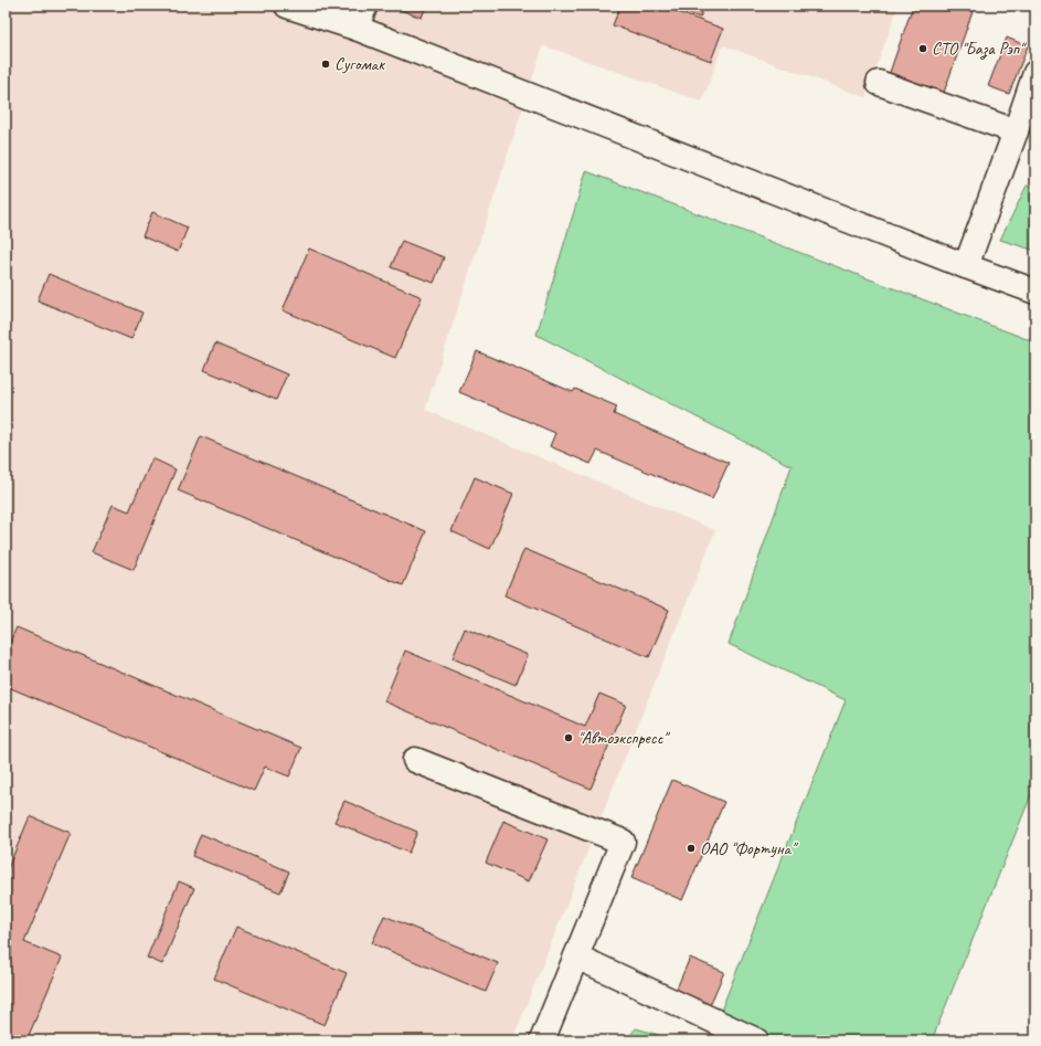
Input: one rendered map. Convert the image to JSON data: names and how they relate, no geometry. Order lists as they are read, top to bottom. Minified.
{"places":["СТО \"База Рэп\"","Сугомак","\"Автоэкспресс\"","ОАО \"Фортуна\""]}
